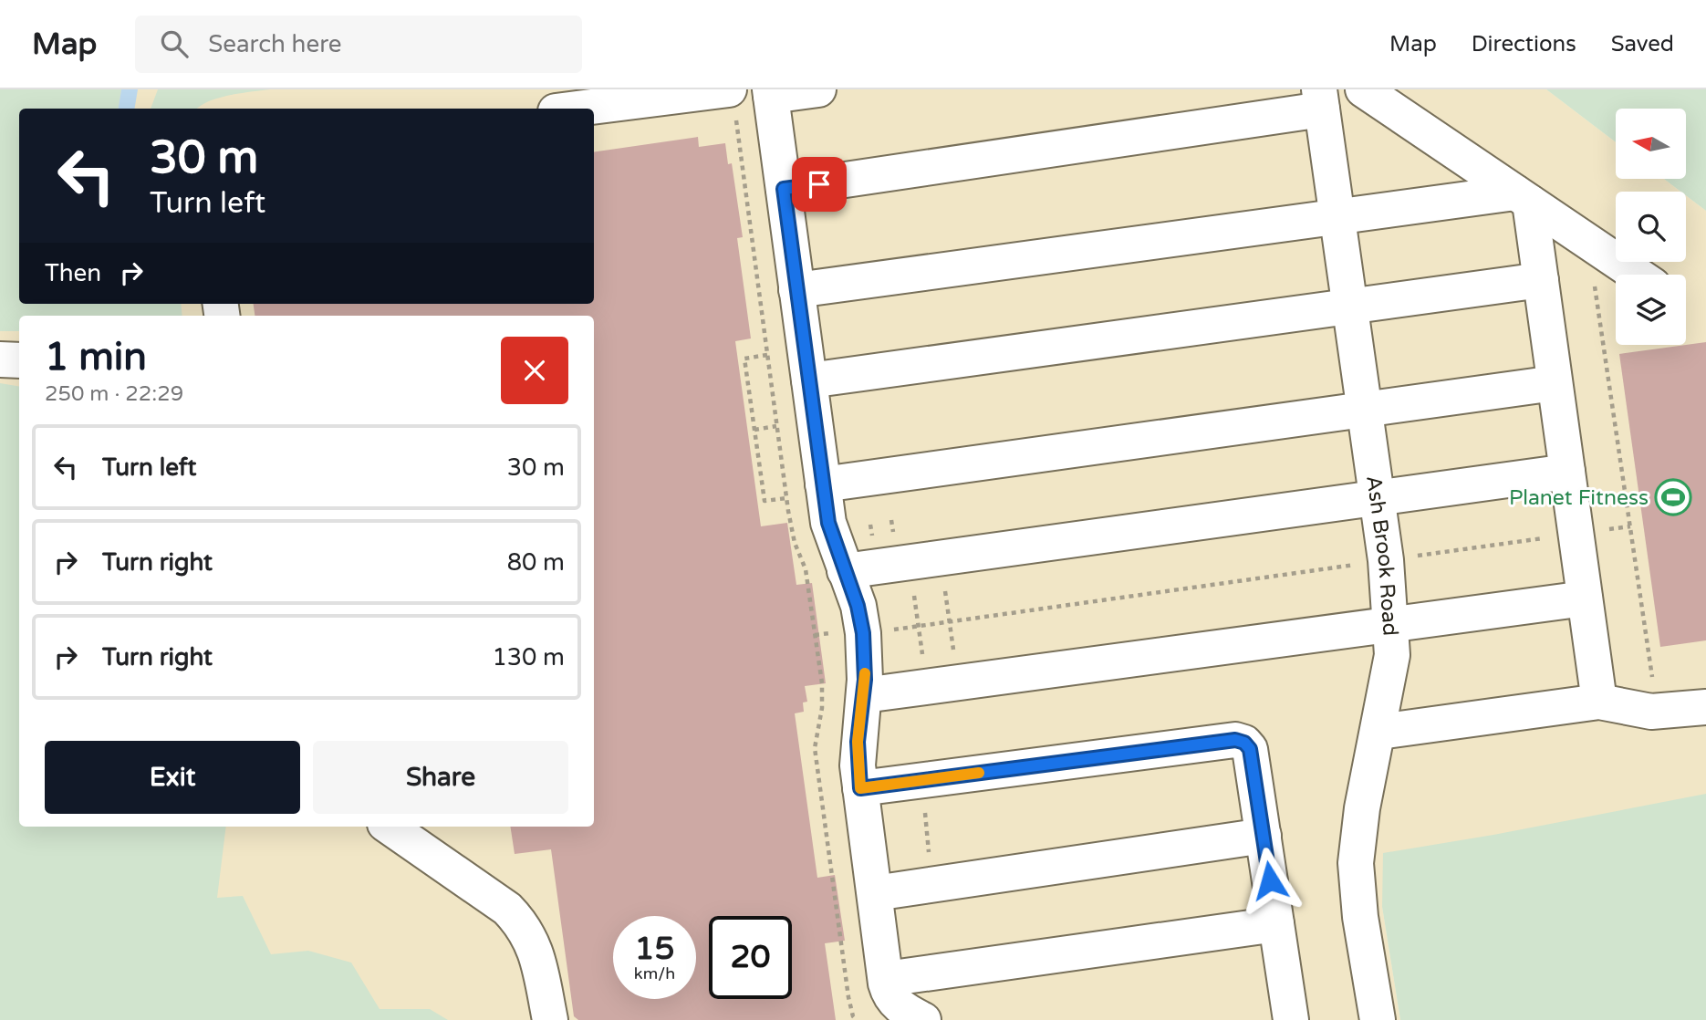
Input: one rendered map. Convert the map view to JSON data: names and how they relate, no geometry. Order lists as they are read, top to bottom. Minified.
{"streets":{"street":["Ash Brook Road"]},"places":{"sports":["Planet Fitness"]},"north":"left","page":{"header":"Map","search":"Search here","nav":["Map","Directions","Saved"],"turn":["30 m","Turn left"],"then":"Then","heading":["1 min","250 m · 22:29"],"list":[{"name":"Turn left","value":"30 m"},{"name":"Turn right","value":"80 m"},{"name":"Turn right","value":"130 m"}],"buttons":["Exit","Share"],"speed":"15 km/h","limit":"20"}}
